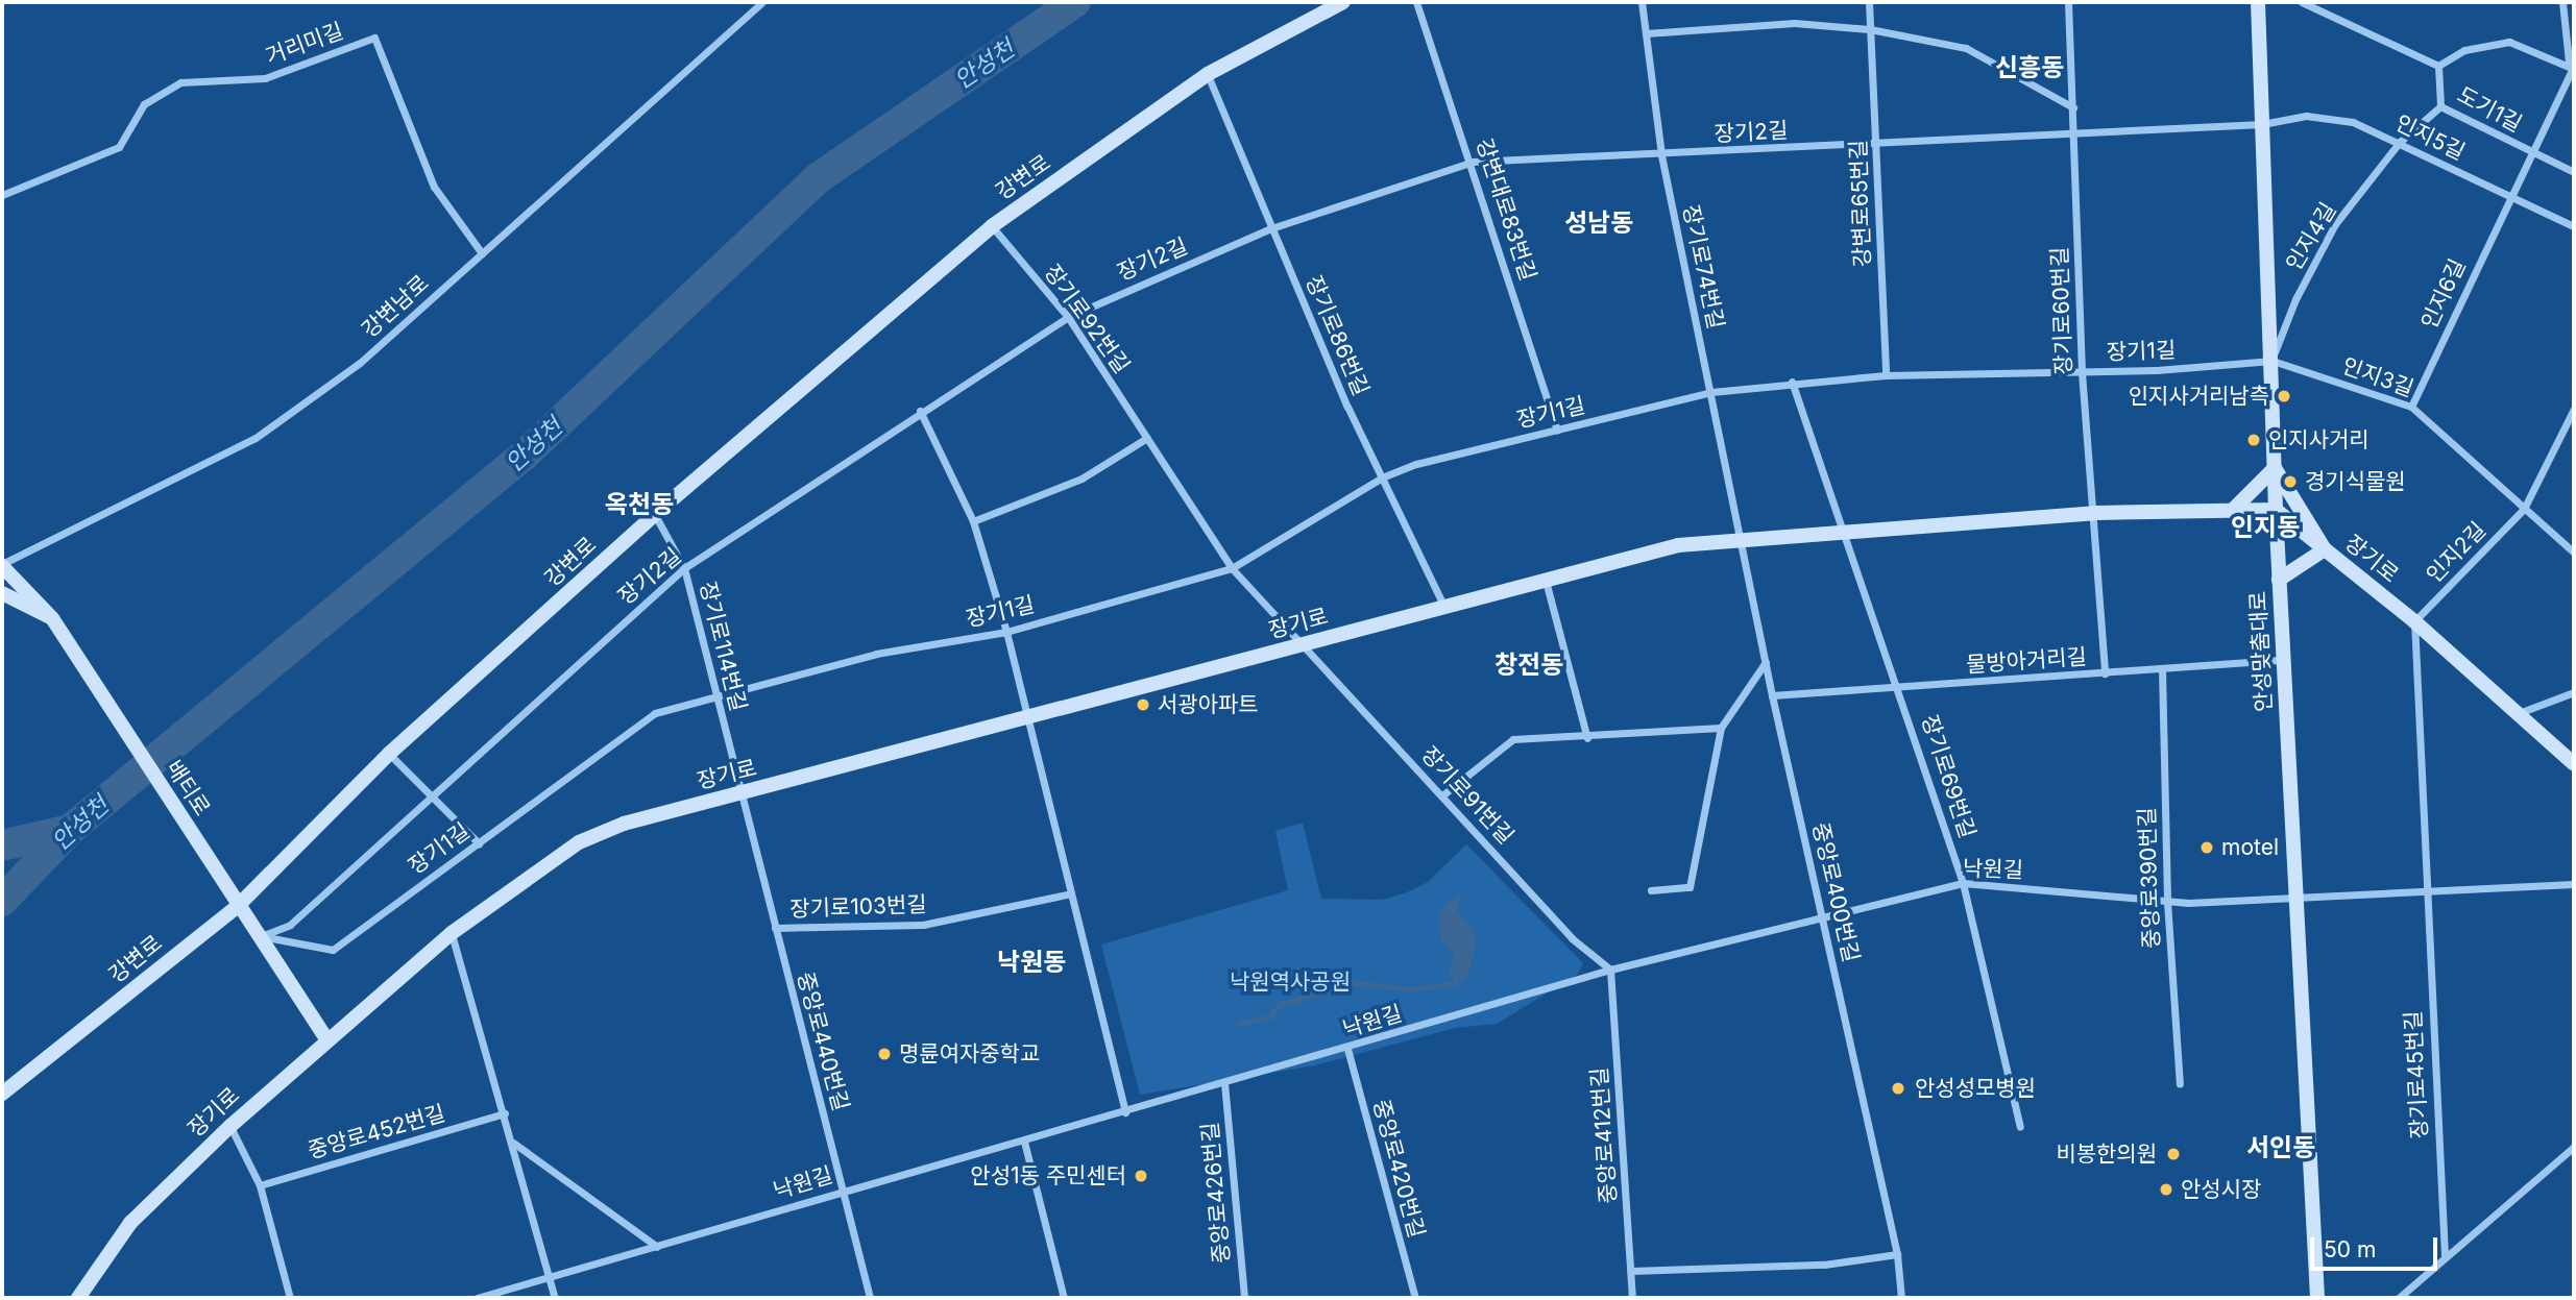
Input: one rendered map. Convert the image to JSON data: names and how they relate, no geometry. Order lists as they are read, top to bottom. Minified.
{"streets":{"main road":["강변로","장기로","안성맞춤대로","배티로"],"street":["거리미길","도기1길","장기2길","인지5길","강변로65번길","강변대로83번길","인지4길","장기로74번길","인지6길","강변남로","장기로60번길","장기로92번길","장기로86번길","장기1길","인지3길","인지2길","장기로114번길","물방아거리길","장기로69번길","장기로91번길","낙원길","중앙로390번길","중앙로400번길","장기로103번길","중앙로440번길","장기로45번길","중앙로452번길","중앙로412번길","중앙로420번길","중앙로426번길"]},"crossings":[["거리미길","강변남로"],["도기1길","인지4길"],["도기1길","인지6길"],["장기2길","인지5길"],["장기2길","강변로65번길"],["장기2길","강변대로83번길"],["장기2길","장기로74번길"],["장기2길","장기로60번길"],["장기2길","장기로92번길"],["장기2길","장기로86번길"],["장기2길","장기1길"],["장기2길","장기로114번길"],["장기2길","안성맞춤대로"],["장기2길","배티로"],["인지5길","인지4길"],["인지5길","인지6길"],["인지5길","안성맞춤대로"],["강변로","장기로92번길"],["강변로","장기로86번길"],["강변로","장기로114번길"],["강변로","배티로"],["강변로65번길","장기1길"],["강변대로83번길","장기1길"],["인지4길","장기1길"],["인지4길","인지3길"],["인지4길","안성맞춤대로"],["장기로74번길","장기1길"],["장기로74번길","장기로"],["장기로74번길","중앙로400번길"],["인지6길","인지3길"],["강변남로","배티로"],["장기로60번길","장기1길"],["장기로60번길","장기로"],["장기로92번길","장기1길"],["장기로92번길","장기로"],["장기로92번길","장기로91번길"],["장기로86번길","장기1길"],["장기로86번길","장기로"],["장기1길","인지3길"],["장기1길","장기로114번길"],["장기1길","안성맞춤대로"],["장기1길","배티로"],["인지3길","인지2길"],["인지3길","안성맞춤대로"],["인지2길","장기로"],["인지2길","장기로45번길"],["장기로","장기로114번길"],["장기로","안성맞춤대로"],["장기로","장기로69번길"],["장기로","배티로"],["장기로","장기로91번길"],["장기로","중앙로400번길"],["장기로","중앙로440번길"],["장기로","장기로45번길"],["장기로114번길","중앙로440번길"],["안성맞춤대로","물방아거리길"],["안성맞춤대로","낙원길"],["물방아거리길","장기로69번길"],["물방아거리길","중앙로390번길"],["물방아거리길","중앙로400번길"],["장기로69번길","낙원길"],["장기로91번길","낙원길"],["장기로91번길","중앙로412번길"],["낙원길","중앙로390번길"],["낙원길","중앙로400번길"],["낙원길","중앙로440번길"],["낙원길","중앙로412번길"],["낙원길","중앙로420번길"],["낙원길","중앙로426번길"],["장기로103번길","중앙로440번길"]],"districts":["신흥동","성남동","옥천동","인지동","창전동","낙원동","서인동"],"water":["안성천"],"parks":["낙원역사공원"],"places":["인지사거리남측","인지사거리","경기식물원","서광아파트","motel","명륜여자중학교","안성성모병원","비봉한의원","안성1동 주민센터","안성시장"],"scale_bar":"50 m"}
